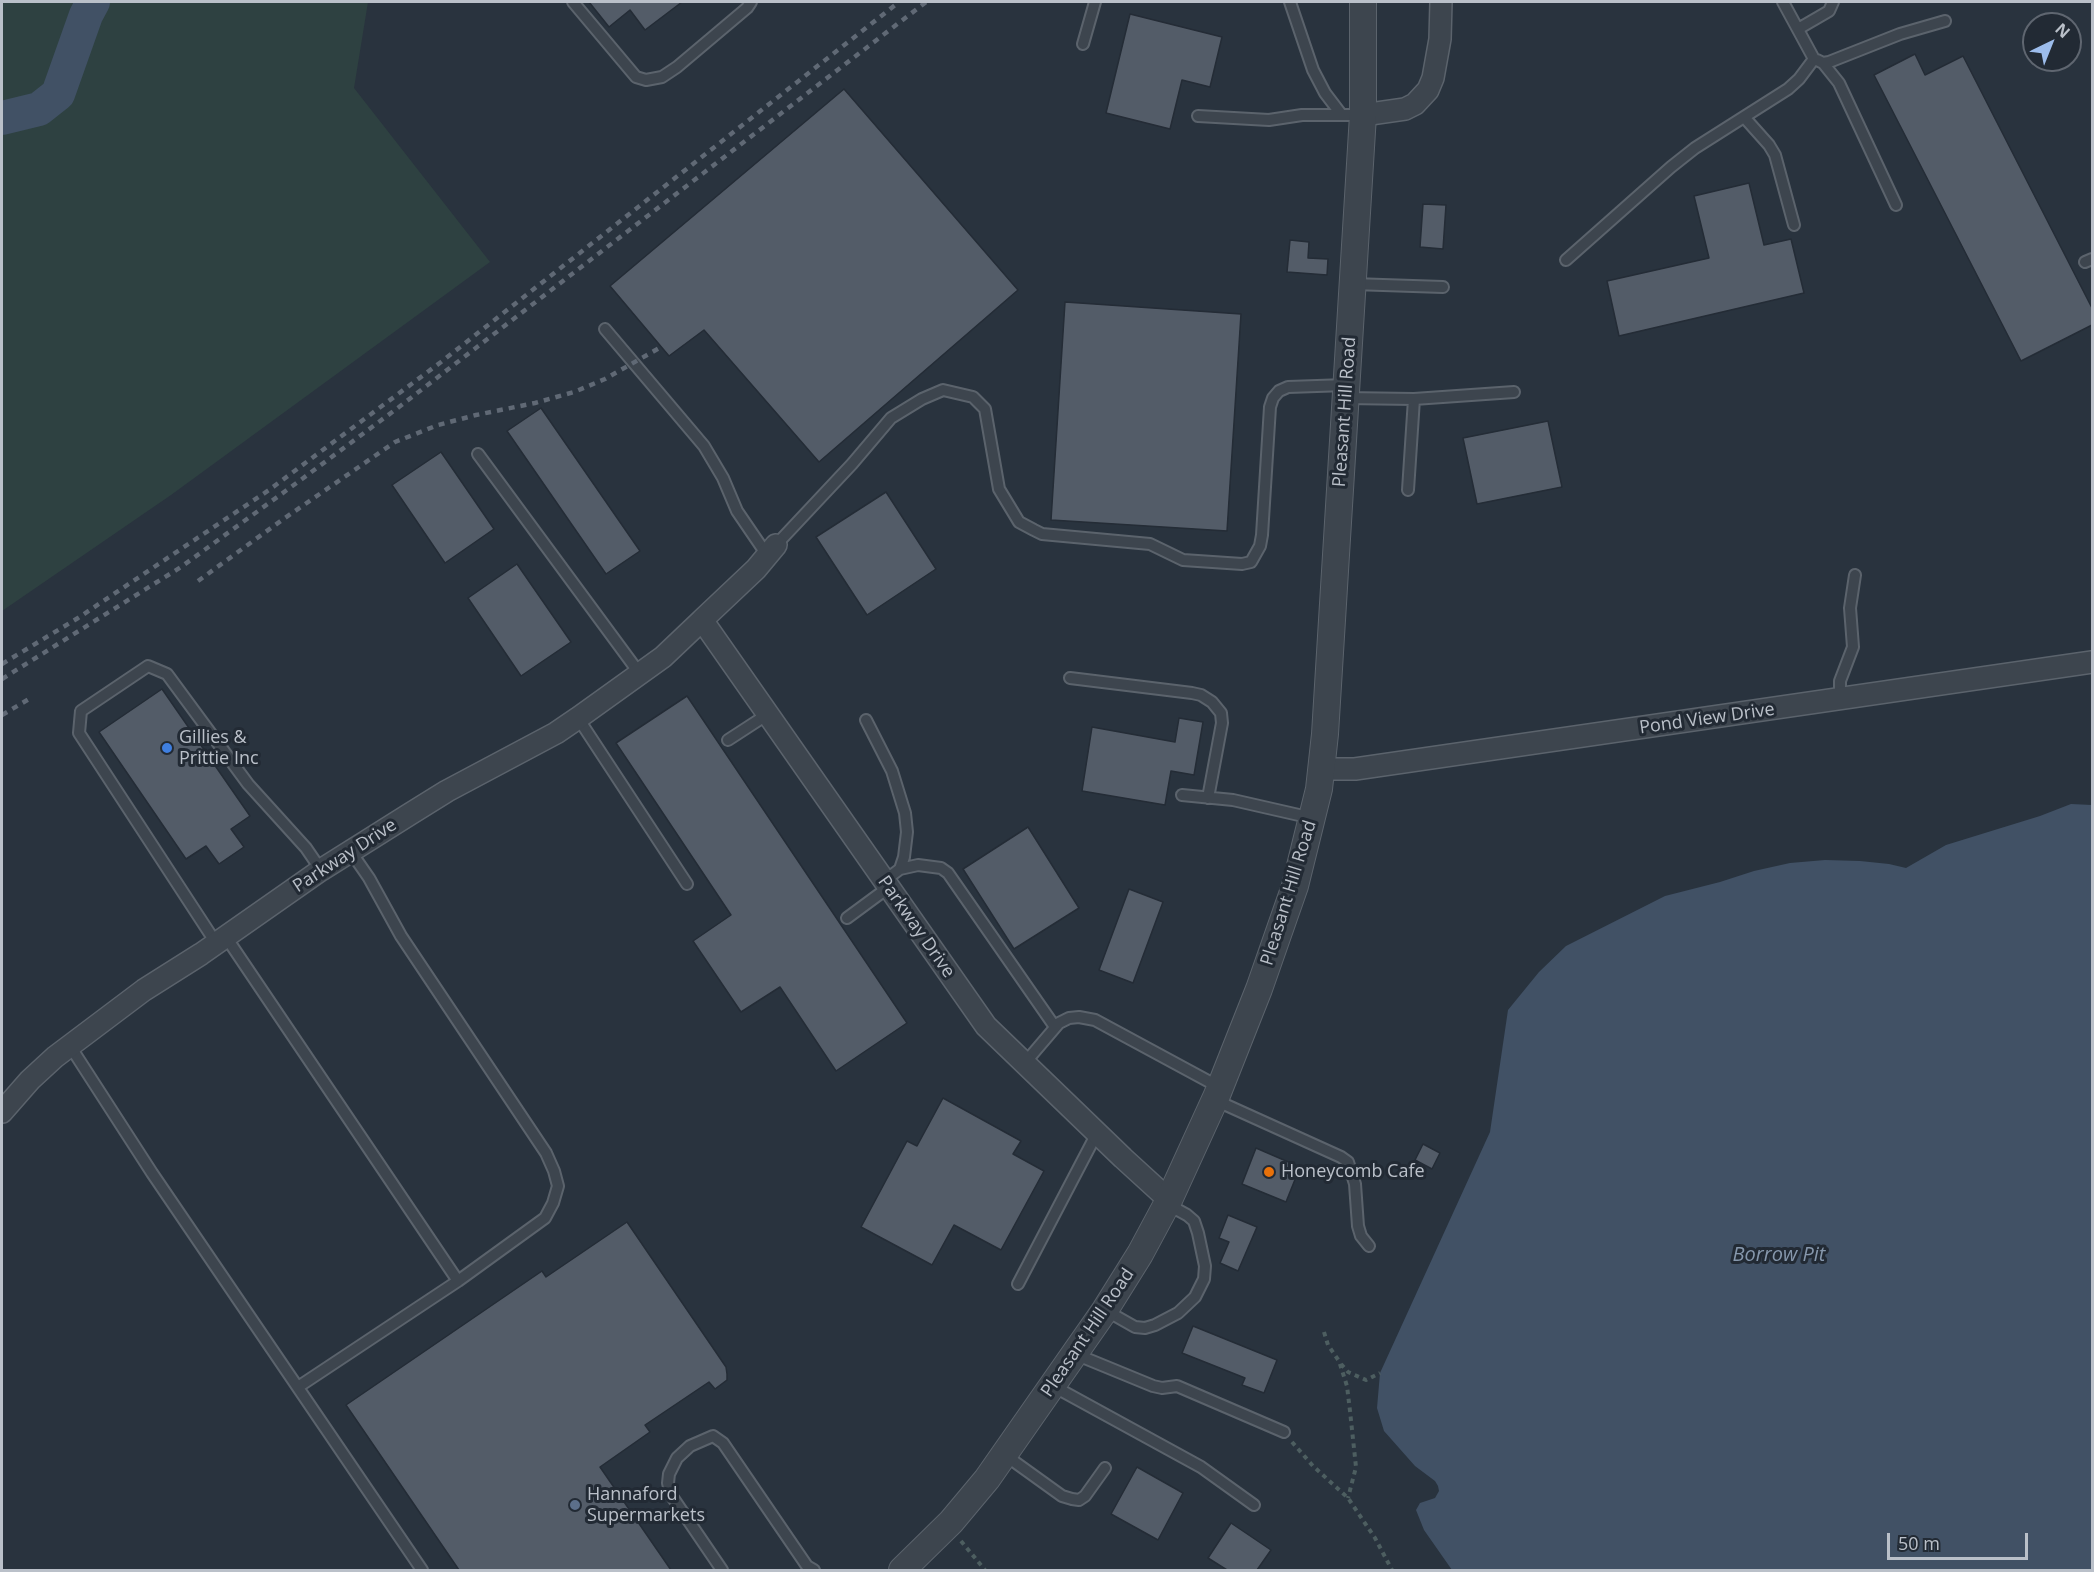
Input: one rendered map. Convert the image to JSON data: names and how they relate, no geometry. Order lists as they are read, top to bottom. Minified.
{"streets":{"street":["Pleasant Hill Road","Pond View Drive","Parkway Drive"]},"crossings":[["Pleasant Hill Road","Pond View Drive"],["Pleasant Hill Road","Parkway Drive"]],"water":["Borrow Pit"],"places":["Gillies & Prittie Inc","Honeycomb Cafe","Hannaford Supermarkets"],"scale_bar":"50 m","north":"top right"}
